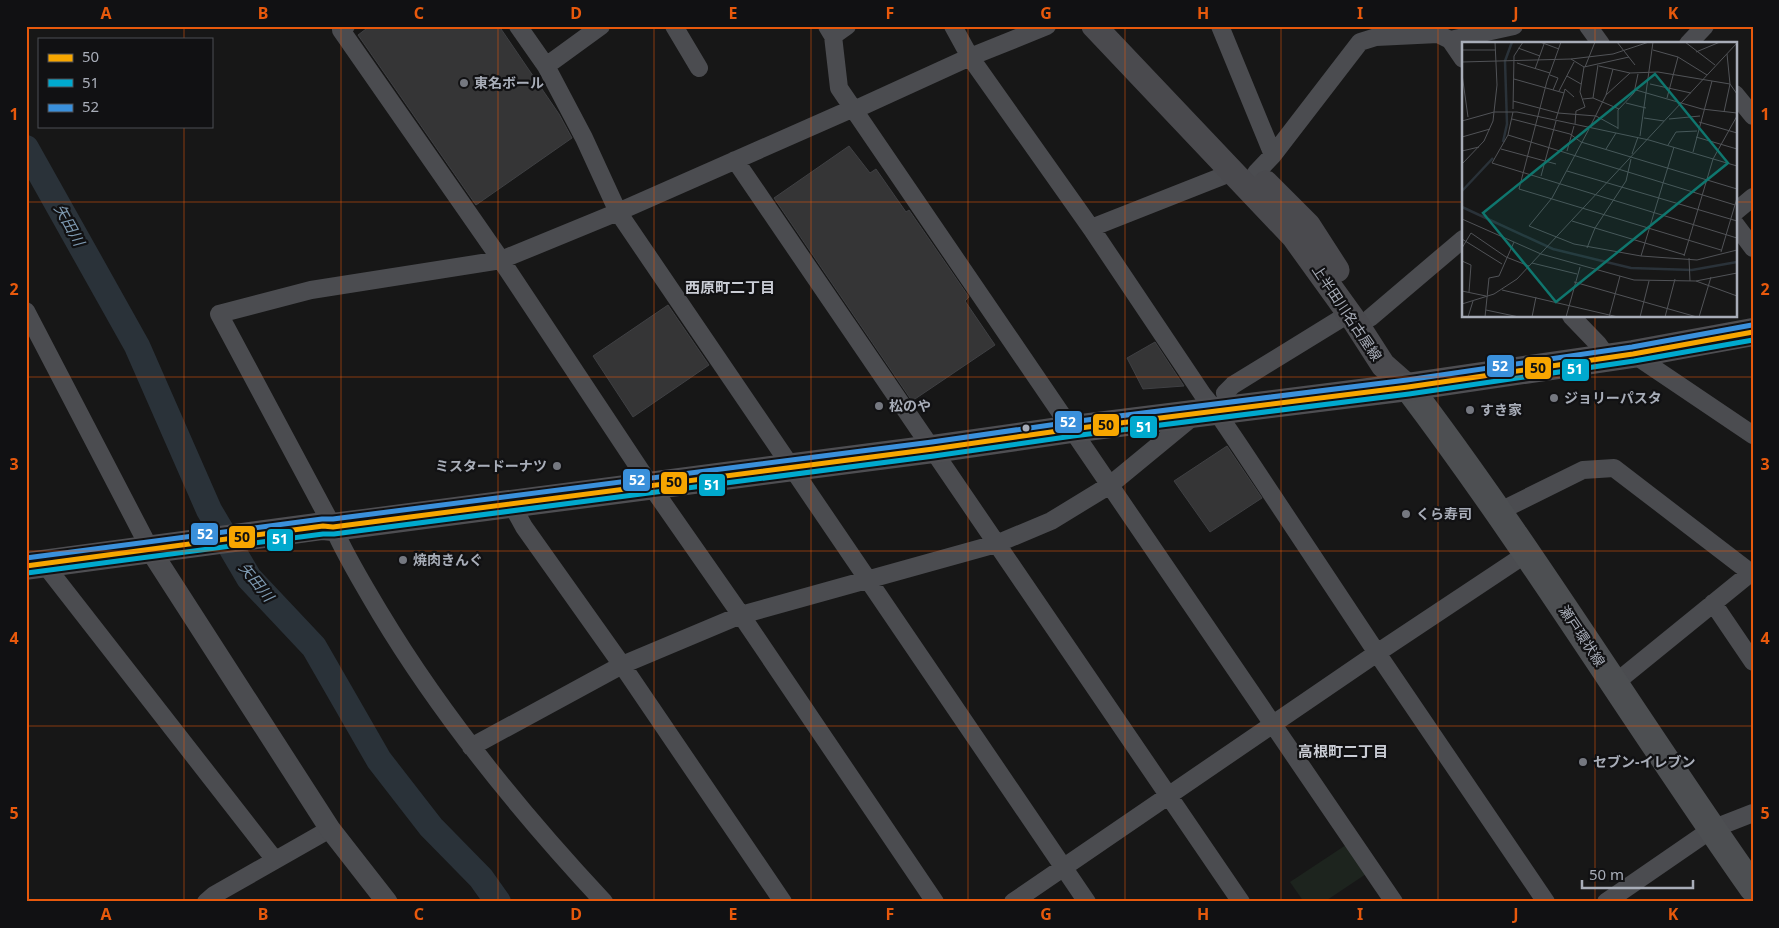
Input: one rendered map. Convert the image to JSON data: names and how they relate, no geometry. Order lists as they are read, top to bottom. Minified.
{"streets":{"main road":["上半田川名古屋線","瀬戸環状線"]},"crossings":[["上半田川名古屋線","瀬戸環状線"]],"districts":["西原町二丁目","高根町二丁目"],"water":["矢田川"],"places":["東名ボール","ジョリーパスタ","松のや","すき家","ミスタードーナツ","くら寿司","焼肉きんぐ","セブン-イレブン"],"lines":["transit line 52","transit line 50","transit line 51"],"legend":["50","51","52"],"scale_bar":"50 m","grid":{"columns":["A","B","C","D","E","F","G","H","I","J","K"],"rows":["1","2","3","4","5"]}}
